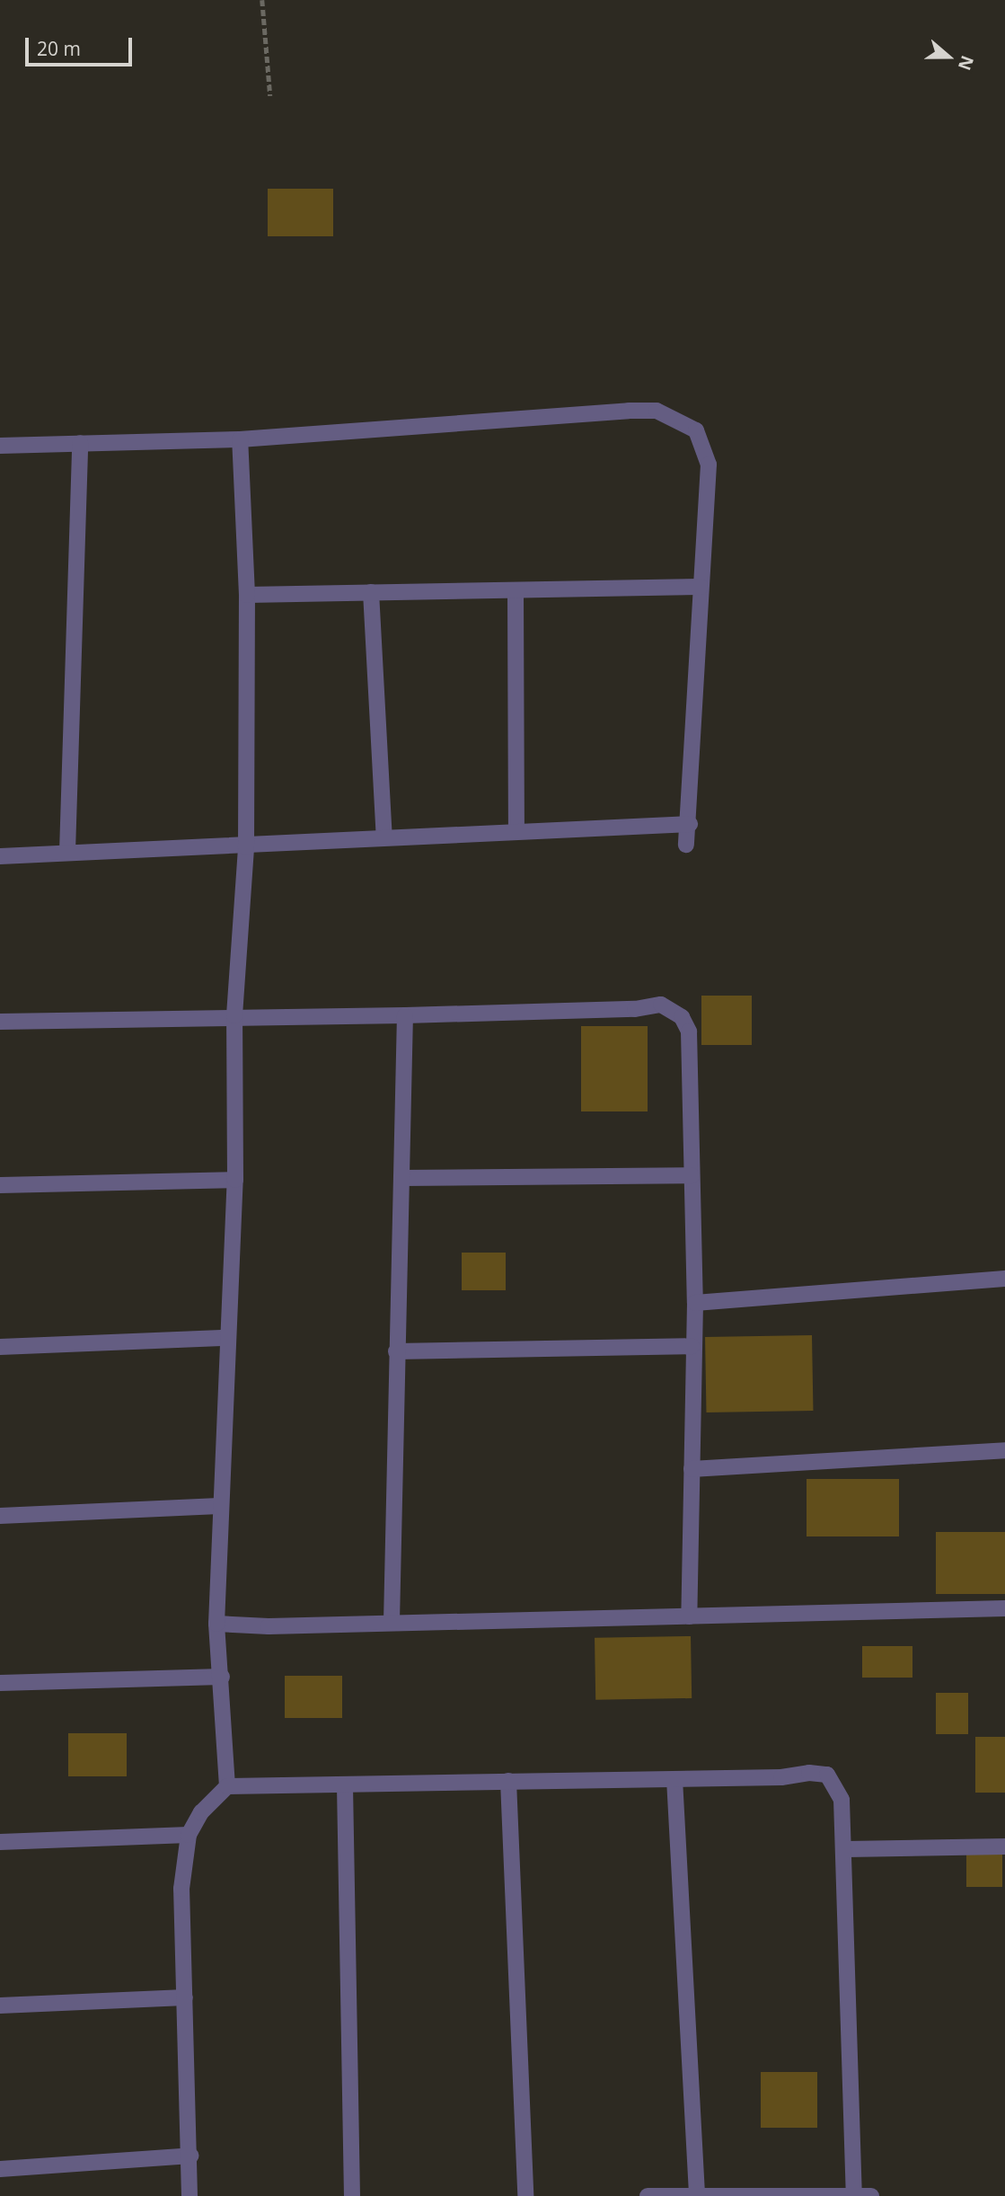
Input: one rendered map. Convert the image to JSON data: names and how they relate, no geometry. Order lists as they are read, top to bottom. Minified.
{"scale_bar":"20 m","north":"right"}
